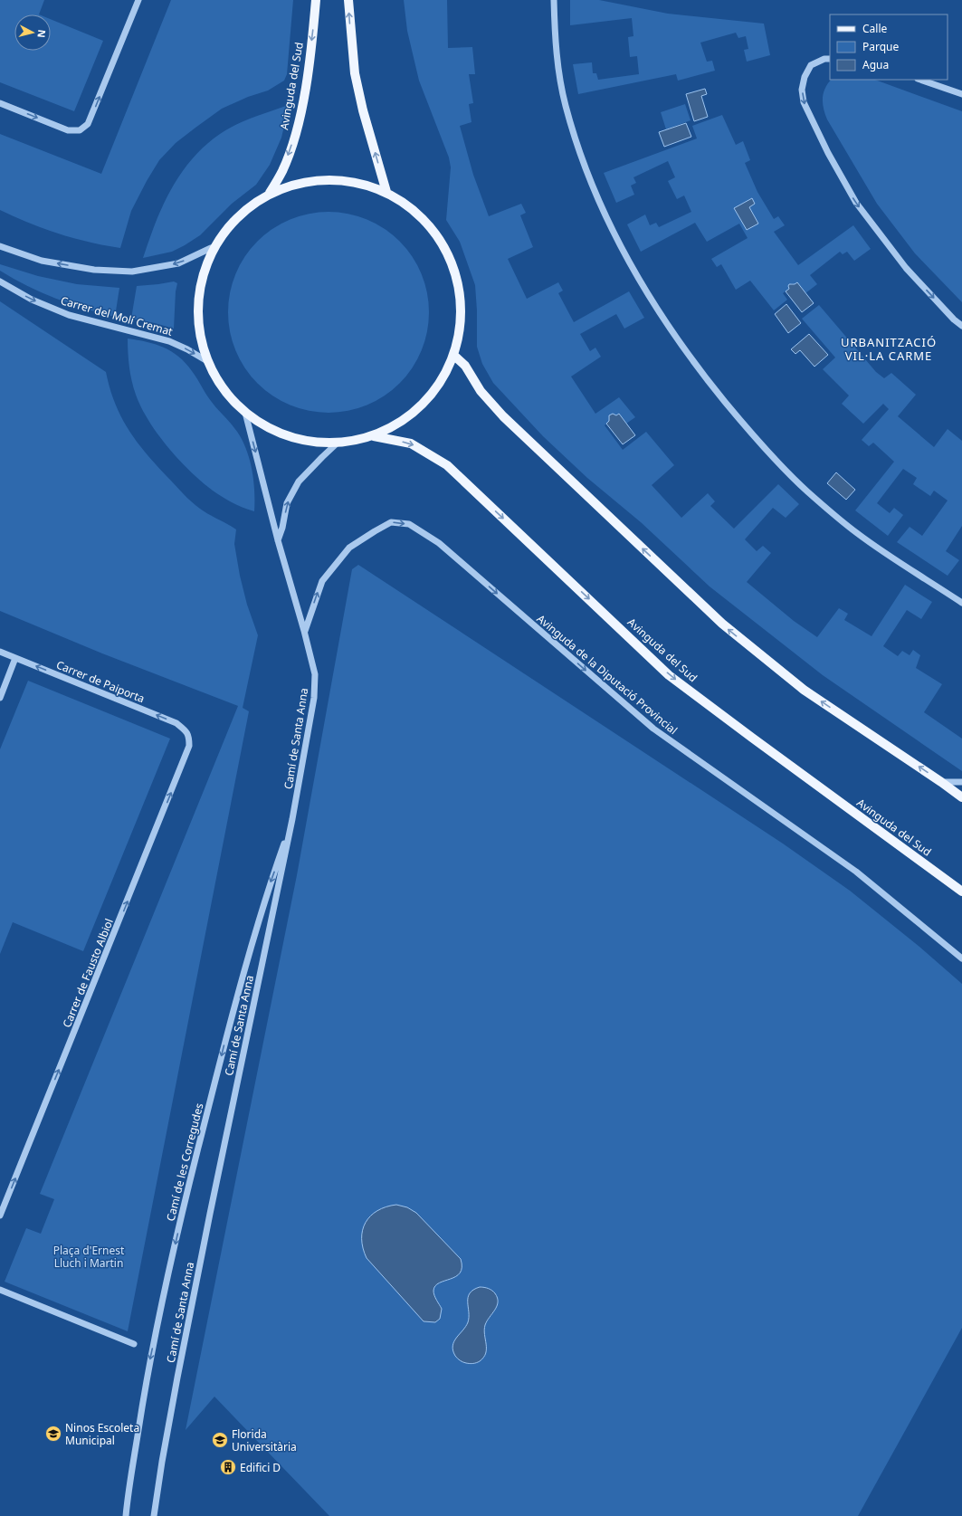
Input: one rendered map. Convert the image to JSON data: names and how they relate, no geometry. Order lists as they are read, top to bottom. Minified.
{"streets":{"main road":["Avinguda del Sud"],"street":["Carrer del Molí Cremat","Avinguda de la Diputació Provincial","Carrer de Paiporta","Camí de Santa Anna","Carrer de Fausto Albiol","Camí de les Corregudes"]},"crossings":[["Avinguda de la Diputació Provincial","Camí de Santa Anna"],["Carrer de Paiporta","Carrer de Fausto Albiol"],["Camí de Santa Anna","Camí de les Corregudes"]],"one_way":["Avinguda de la Diputació Provincial","Carrer de Paiporta","Carrer de Fausto Albiol","Camí de les Corregudes"],"districts":["URBANITZACIÓ VIL·LA CARME"],"parks":["Plaça d'Ernest Lluch i Martin"],"places":{"school or university":["Ninos Escoleta Municipal","Florida Universitària"],"building":["Edifici D"]},"legend":["Calle","Parque","Agua"],"north":"right"}
